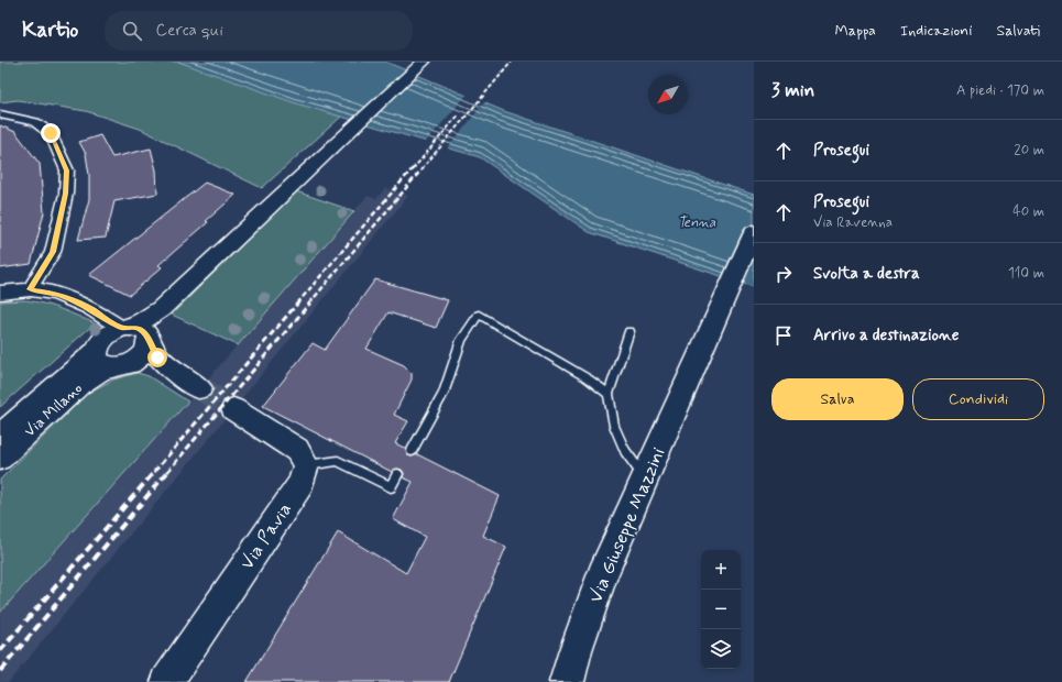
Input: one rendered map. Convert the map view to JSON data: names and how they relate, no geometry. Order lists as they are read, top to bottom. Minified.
{"streets":{"main road":["Via Giuseppe Mazzini"],"street":["Via Milano","Via Pavia"]},"water":["Tenna"],"north":"bottom left","page":{"header":"Kartio","search":"Cerca qui","nav":["Mappa","Indicazioni","Salvati"],"heading":["3 min","A piedi · 170 m"],"list":[["Prosegui","20 m"],["Prosegui","Via Ravenna","40 m"],["Svolta a destra","110 m"],"Arrivo a destinazione"],"buttons":["Salva","Condividi"],"map_buttons":["+","−"]}}
